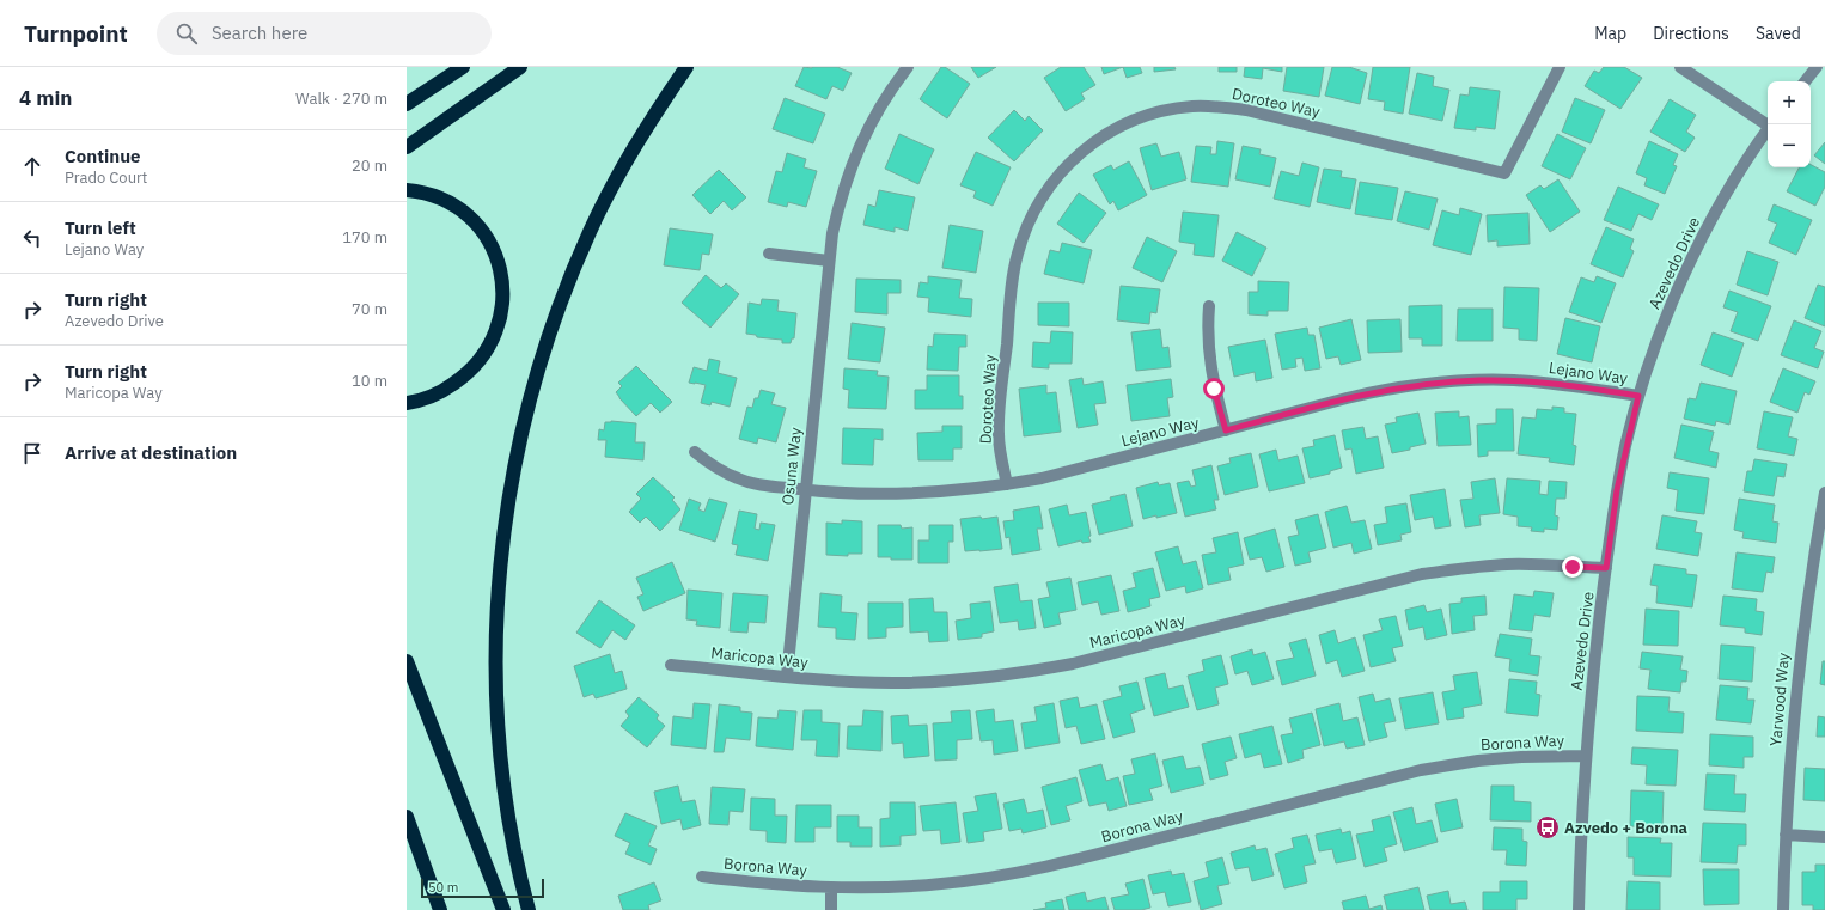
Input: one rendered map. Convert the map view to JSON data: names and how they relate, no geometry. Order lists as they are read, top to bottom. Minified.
{"streets":{"street":["Doroteo Way","Azevedo Drive","Lejano Way","Osuna Way","Maricopa Way","Yarwood Way","Borona Way"]},"crossings":[["Doroteo Way","Lejano Way"],["Azevedo Drive","Lejano Way"],["Azevedo Drive","Maricopa Way"],["Azevedo Drive","Borona Way"],["Lejano Way","Osuna Way"],["Osuna Way","Maricopa Way"]],"places":{"bus stop":["Azvedo + Borona"]},"scale_bar":"50 m","page":{"header":"Turnpoint","search":"Search here","nav":["Map","Directions","Saved"],"heading":["4 min","Walk · 270 m"],"map_buttons":["+","−"],"list":[["Continue","Prado Court","20 m"],["Turn left","Lejano Way","170 m"],["Turn right","Azevedo Drive","70 m"],["Turn right","Maricopa Way","10 m"],"Arrive at destination"],"scale":"50 m"}}
